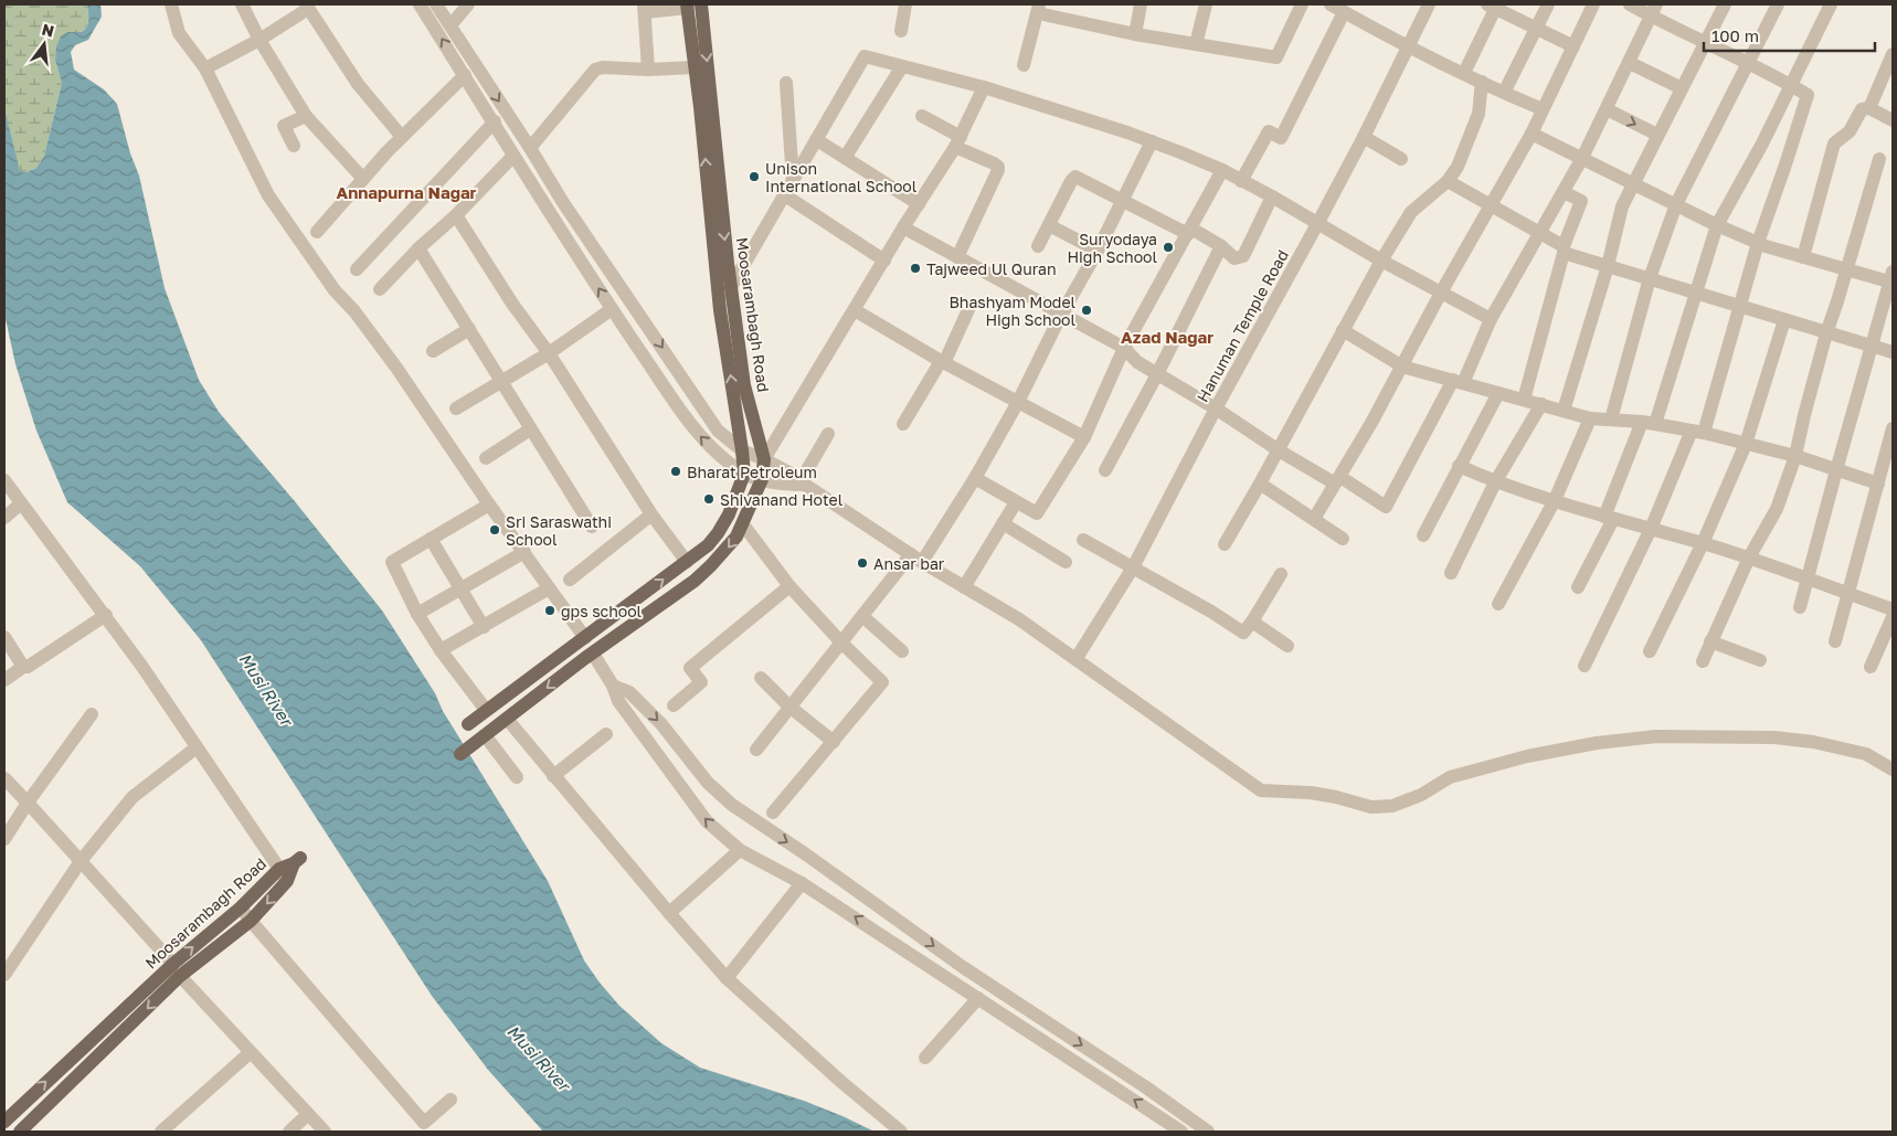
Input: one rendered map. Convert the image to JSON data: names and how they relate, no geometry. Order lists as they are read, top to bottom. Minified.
{"streets":{"main road":["Moosarambagh Road"],"street":["Hanuman Temple Road"]},"districts":["Annapurna Nagar","Azad Nagar"],"water":["Musi River"],"places":["Unison International School","Suryodaya High School","Tajweed Ul Quran","Bhashyam Model High School","Bharat Petroleum","Shivanand Hotel","Sri Saraswathi School","Ansar bar","gps school"],"scale_bar":"100 m","north":"top"}
